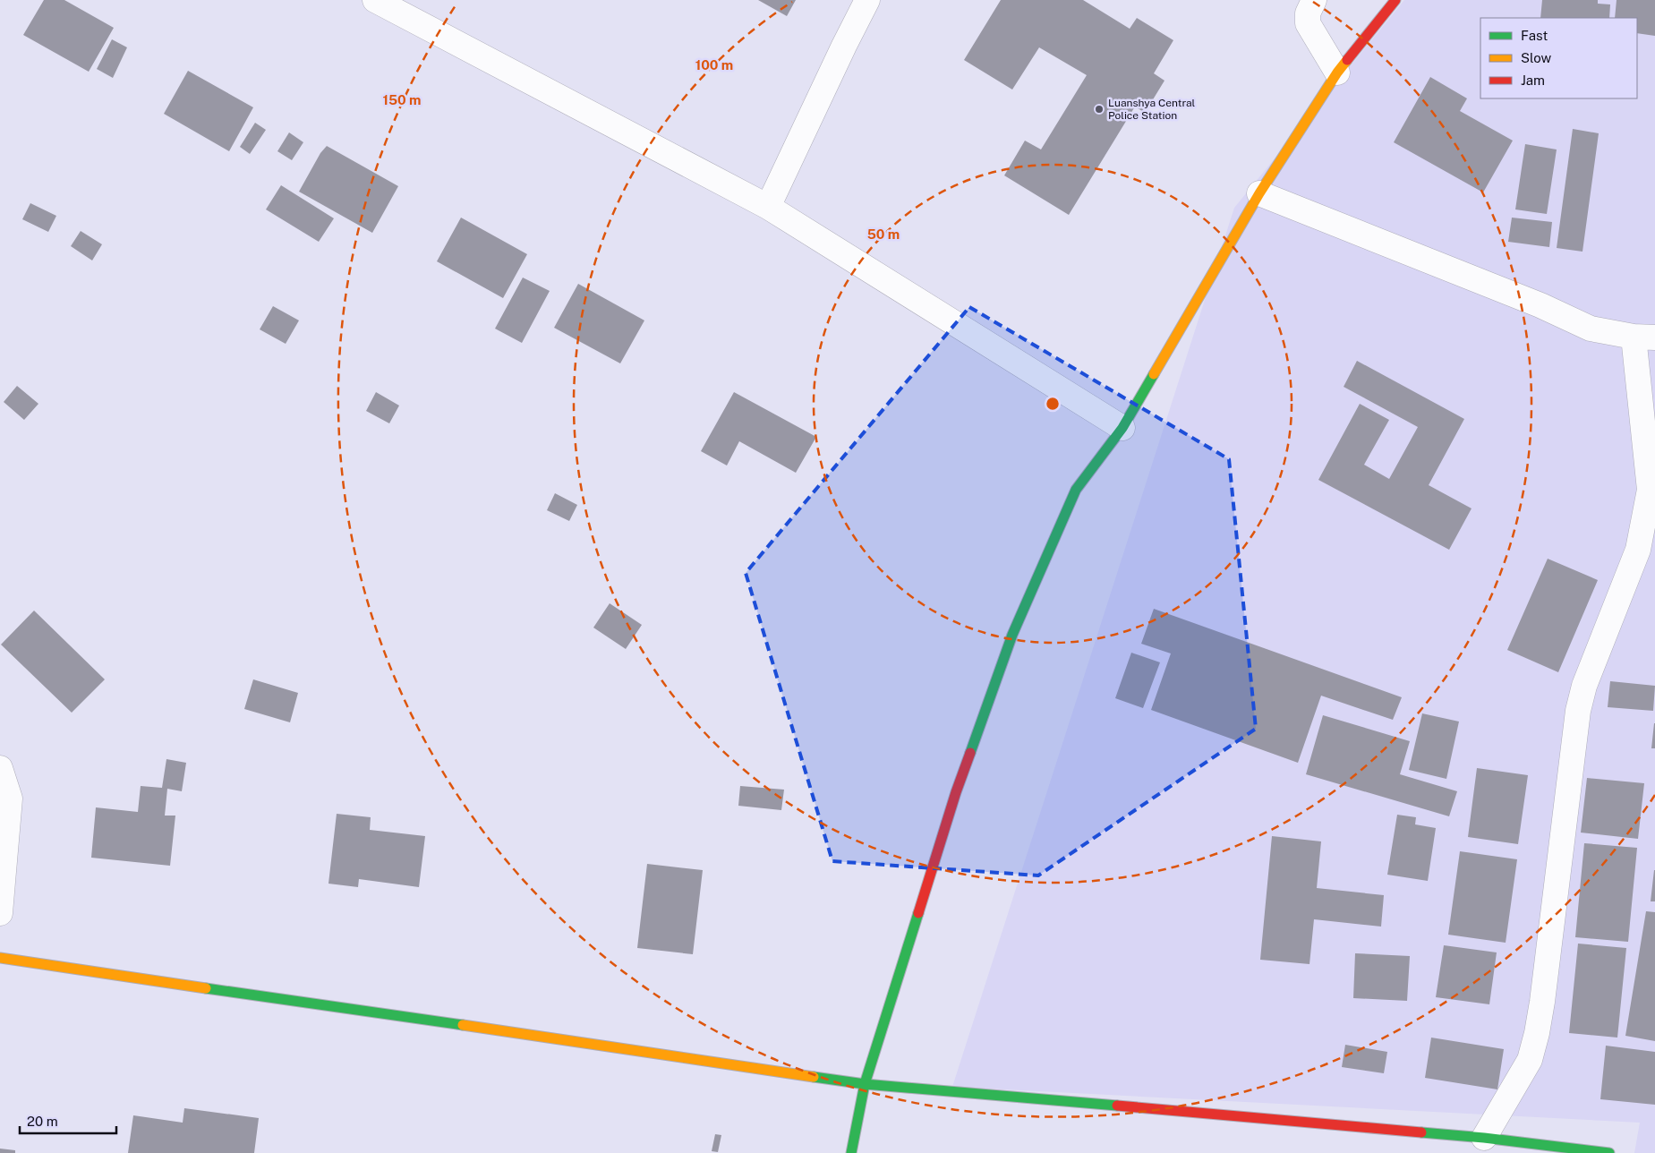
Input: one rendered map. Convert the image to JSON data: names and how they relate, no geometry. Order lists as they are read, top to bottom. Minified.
{"places":["Luanshya Central Police Station"],"legend":["Fast","Slow","Jam"],"scale_bar":"20 m","rings":["100 m","150 m","50 m"]}
